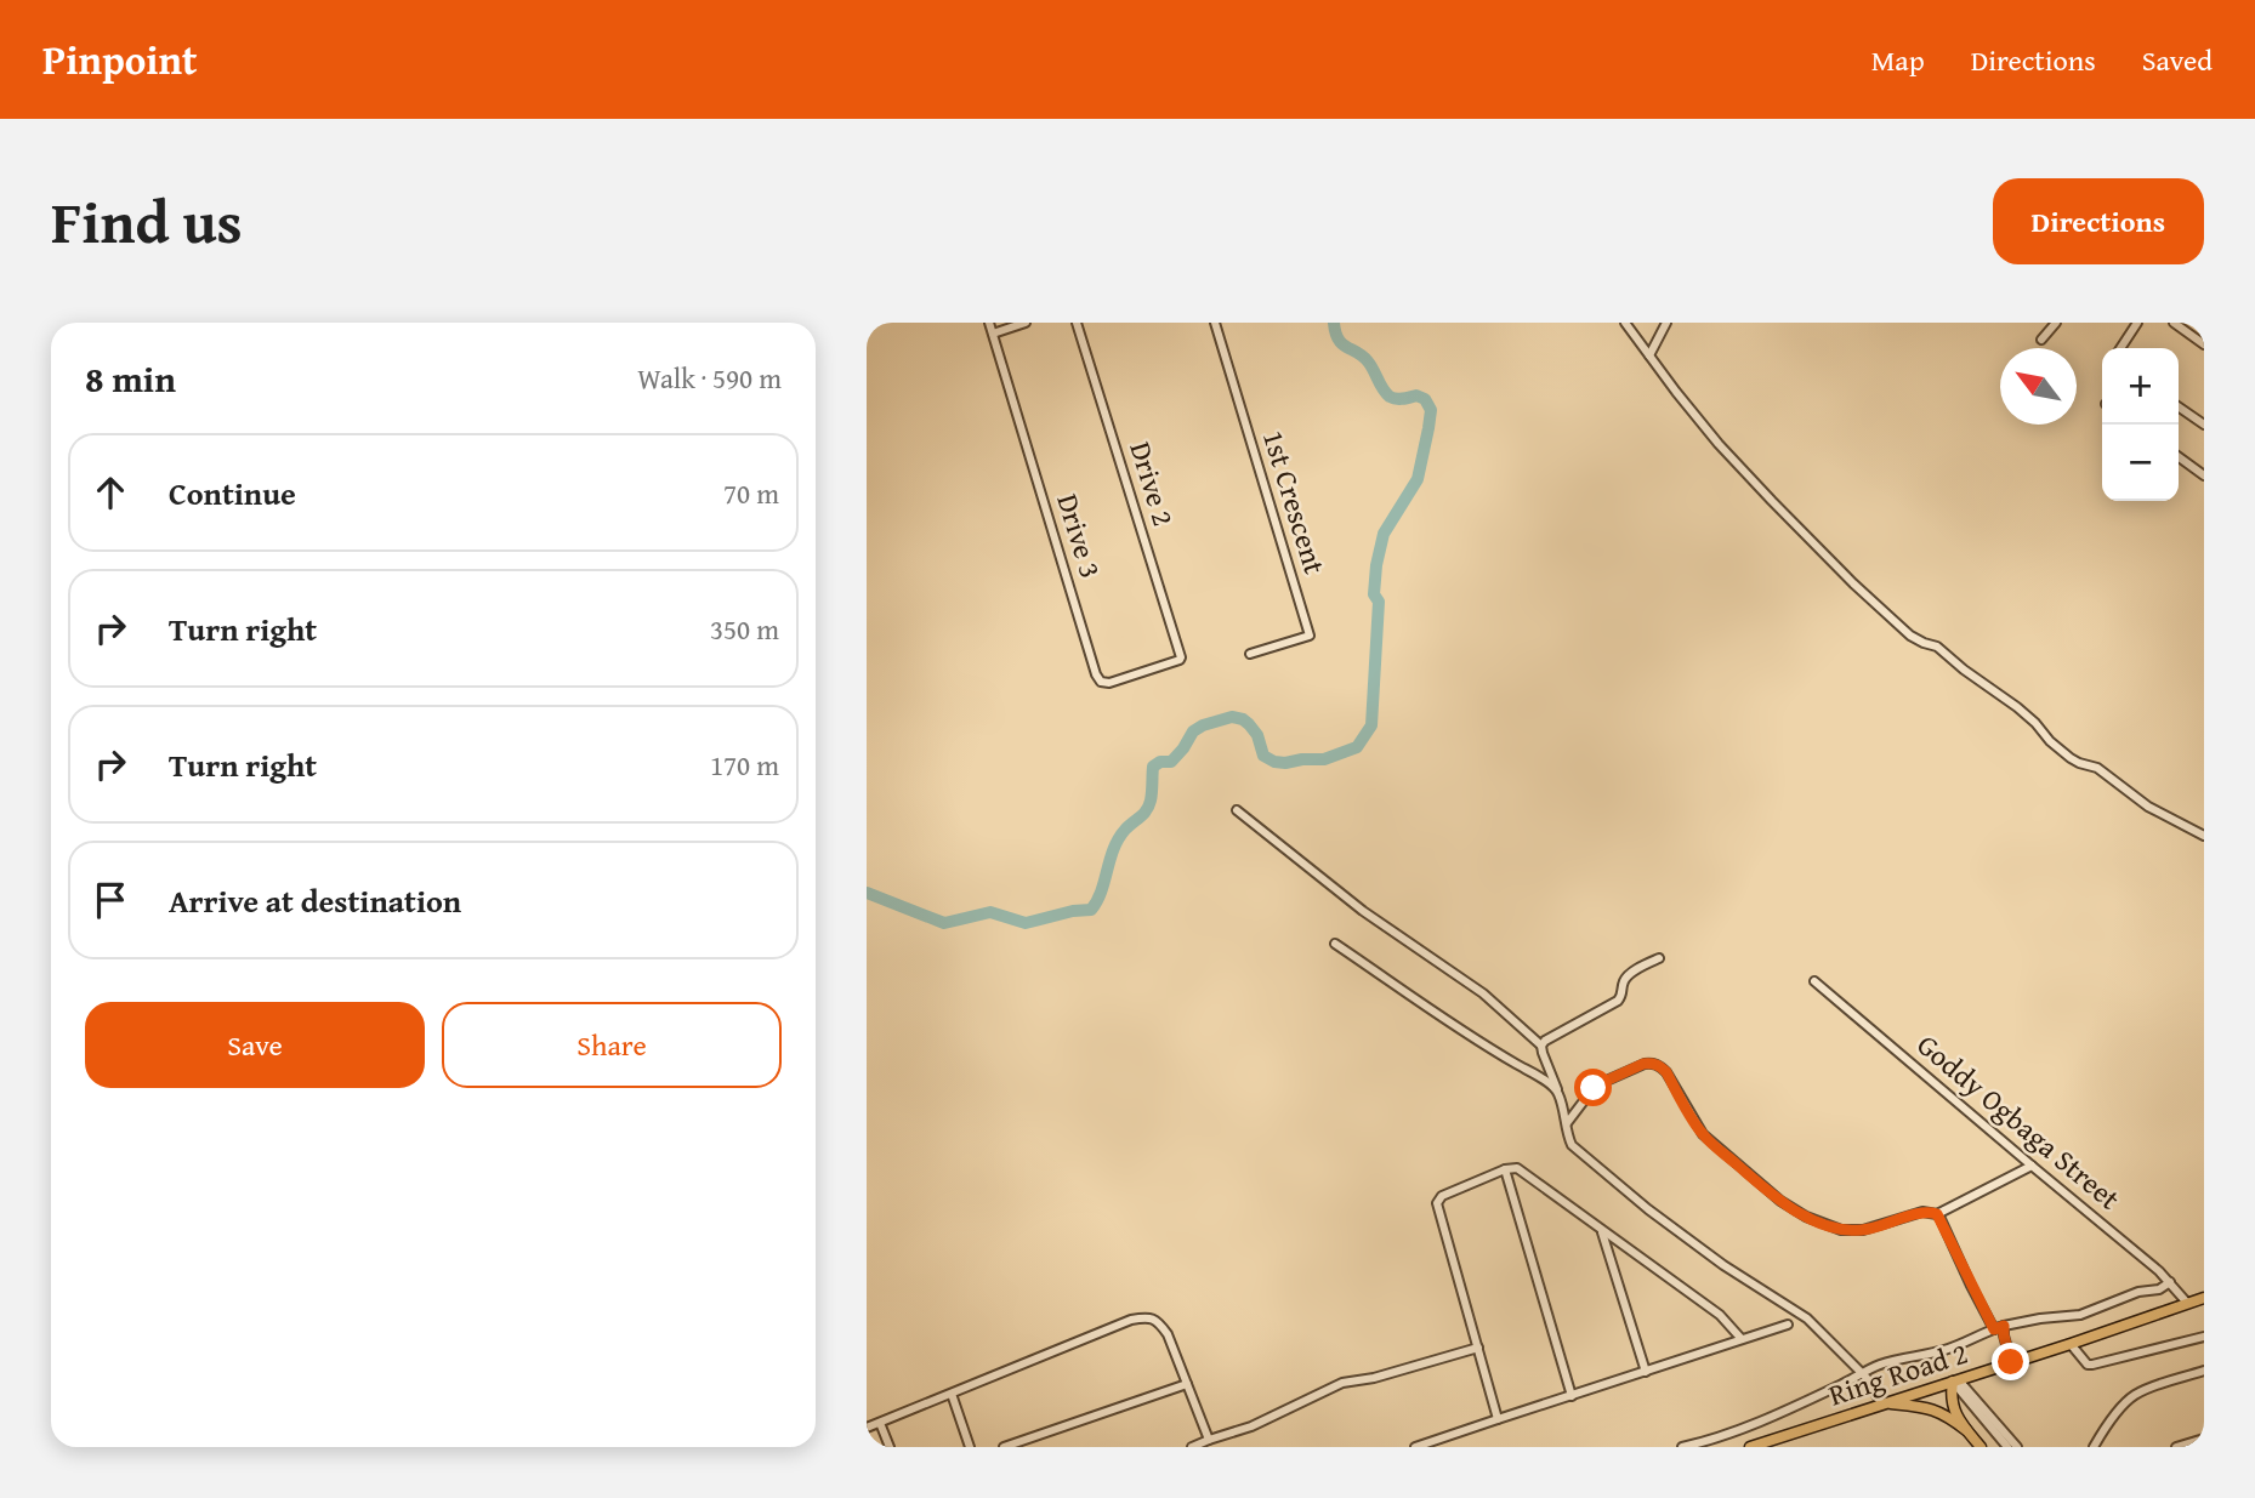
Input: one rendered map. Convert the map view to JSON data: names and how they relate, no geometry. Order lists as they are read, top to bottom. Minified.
{"streets":{"main road":["Ring Road 2"],"street":["Drive 2","1st Crescent","Drive 3","Goddy Ogbaga Street"]},"crossings":[["Drive 2","Drive 3"],["Goddy Ogbaga Street","Ring Road 2"]],"north":"top left","page":{"header":"Pinpoint","nav":["Map","Directions","Saved"],"title":"Find us","buttons":["Directions",["Save","Share"]],"heading":["8 min","Walk · 590 m"],"map_buttons":["+","−"],"list":[["Continue","70 m"],["Turn right","350 m"],["Turn right","170 m"],"Arrive at destination"]}}
